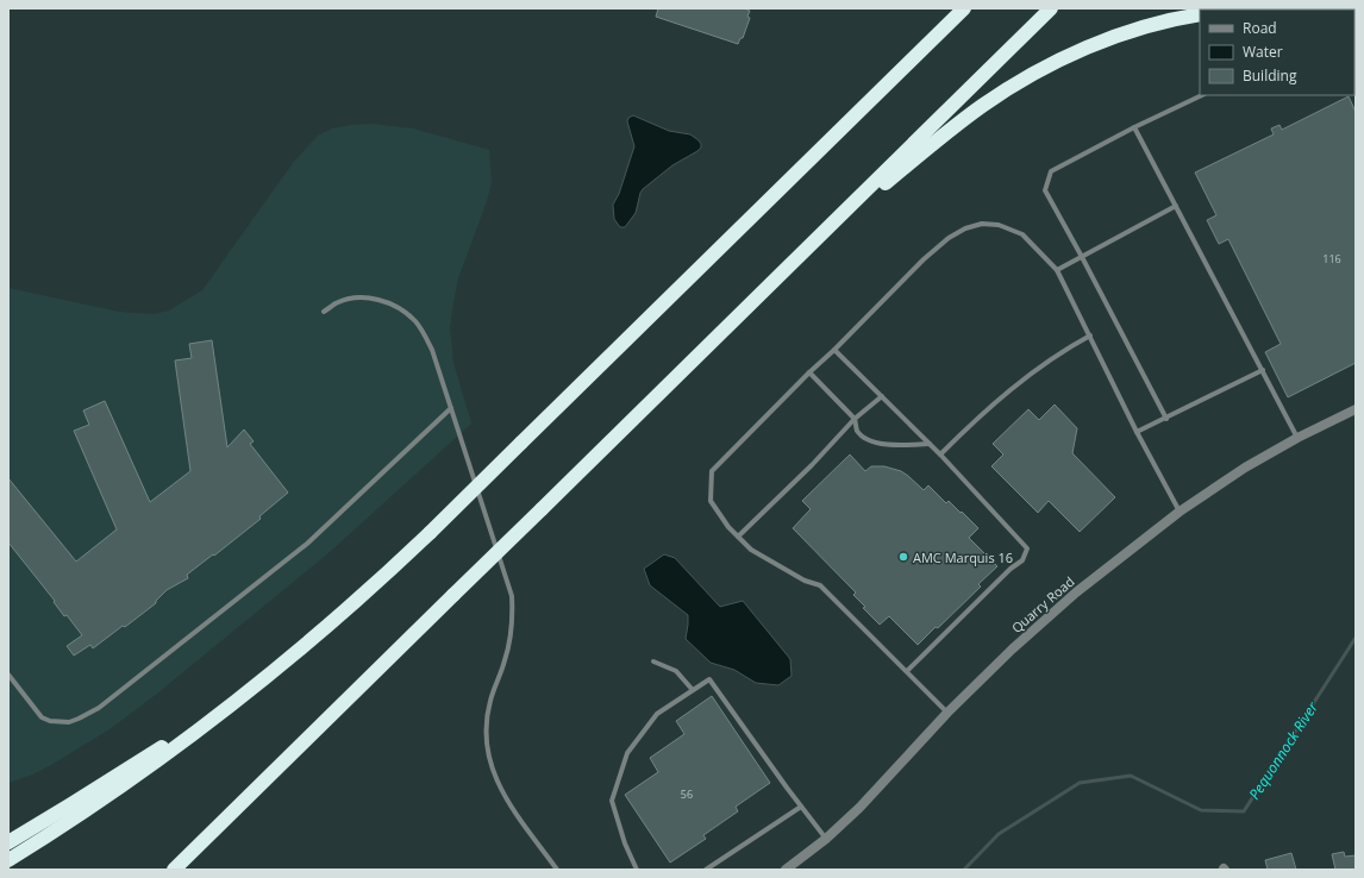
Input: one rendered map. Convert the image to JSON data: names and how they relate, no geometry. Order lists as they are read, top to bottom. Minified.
{"streets":{"street":["Quarry Road"]},"water":["Pequonnock River"],"places":["AMC Marquis 16"],"house_numbers":["116","56"],"legend":["Road","Water","Building"]}
